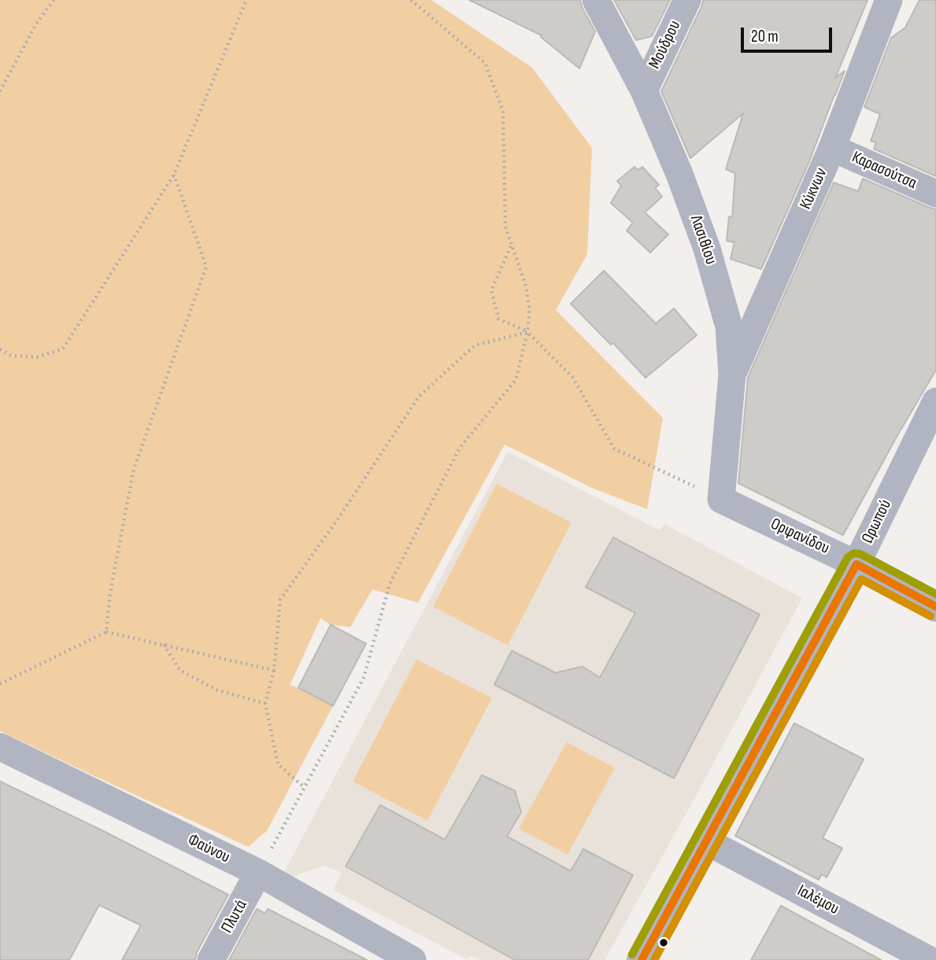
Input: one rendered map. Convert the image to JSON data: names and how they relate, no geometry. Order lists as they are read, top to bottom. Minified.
{"streets":{"street":["Μούδρου","Καρασούτσα","Κύκνων","Λασιθίου","Ωρωπού","Ορφανίδου","Φαύνου","Ιαλέμου","Πλυτά"]},"crossings":[["Μούδρου","Λασιθίου"],["Καρασούτσα","Κύκνων"],["Κύκνων","Λασιθίου"],["Λασιθίου","Ορφανίδου"],["Ωρωπού","Ορφανίδου"],["Ωρωπού","Ιαλέμου"],["Φαύνου","Πλυτά"]],"scale_bar":"20 m"}
